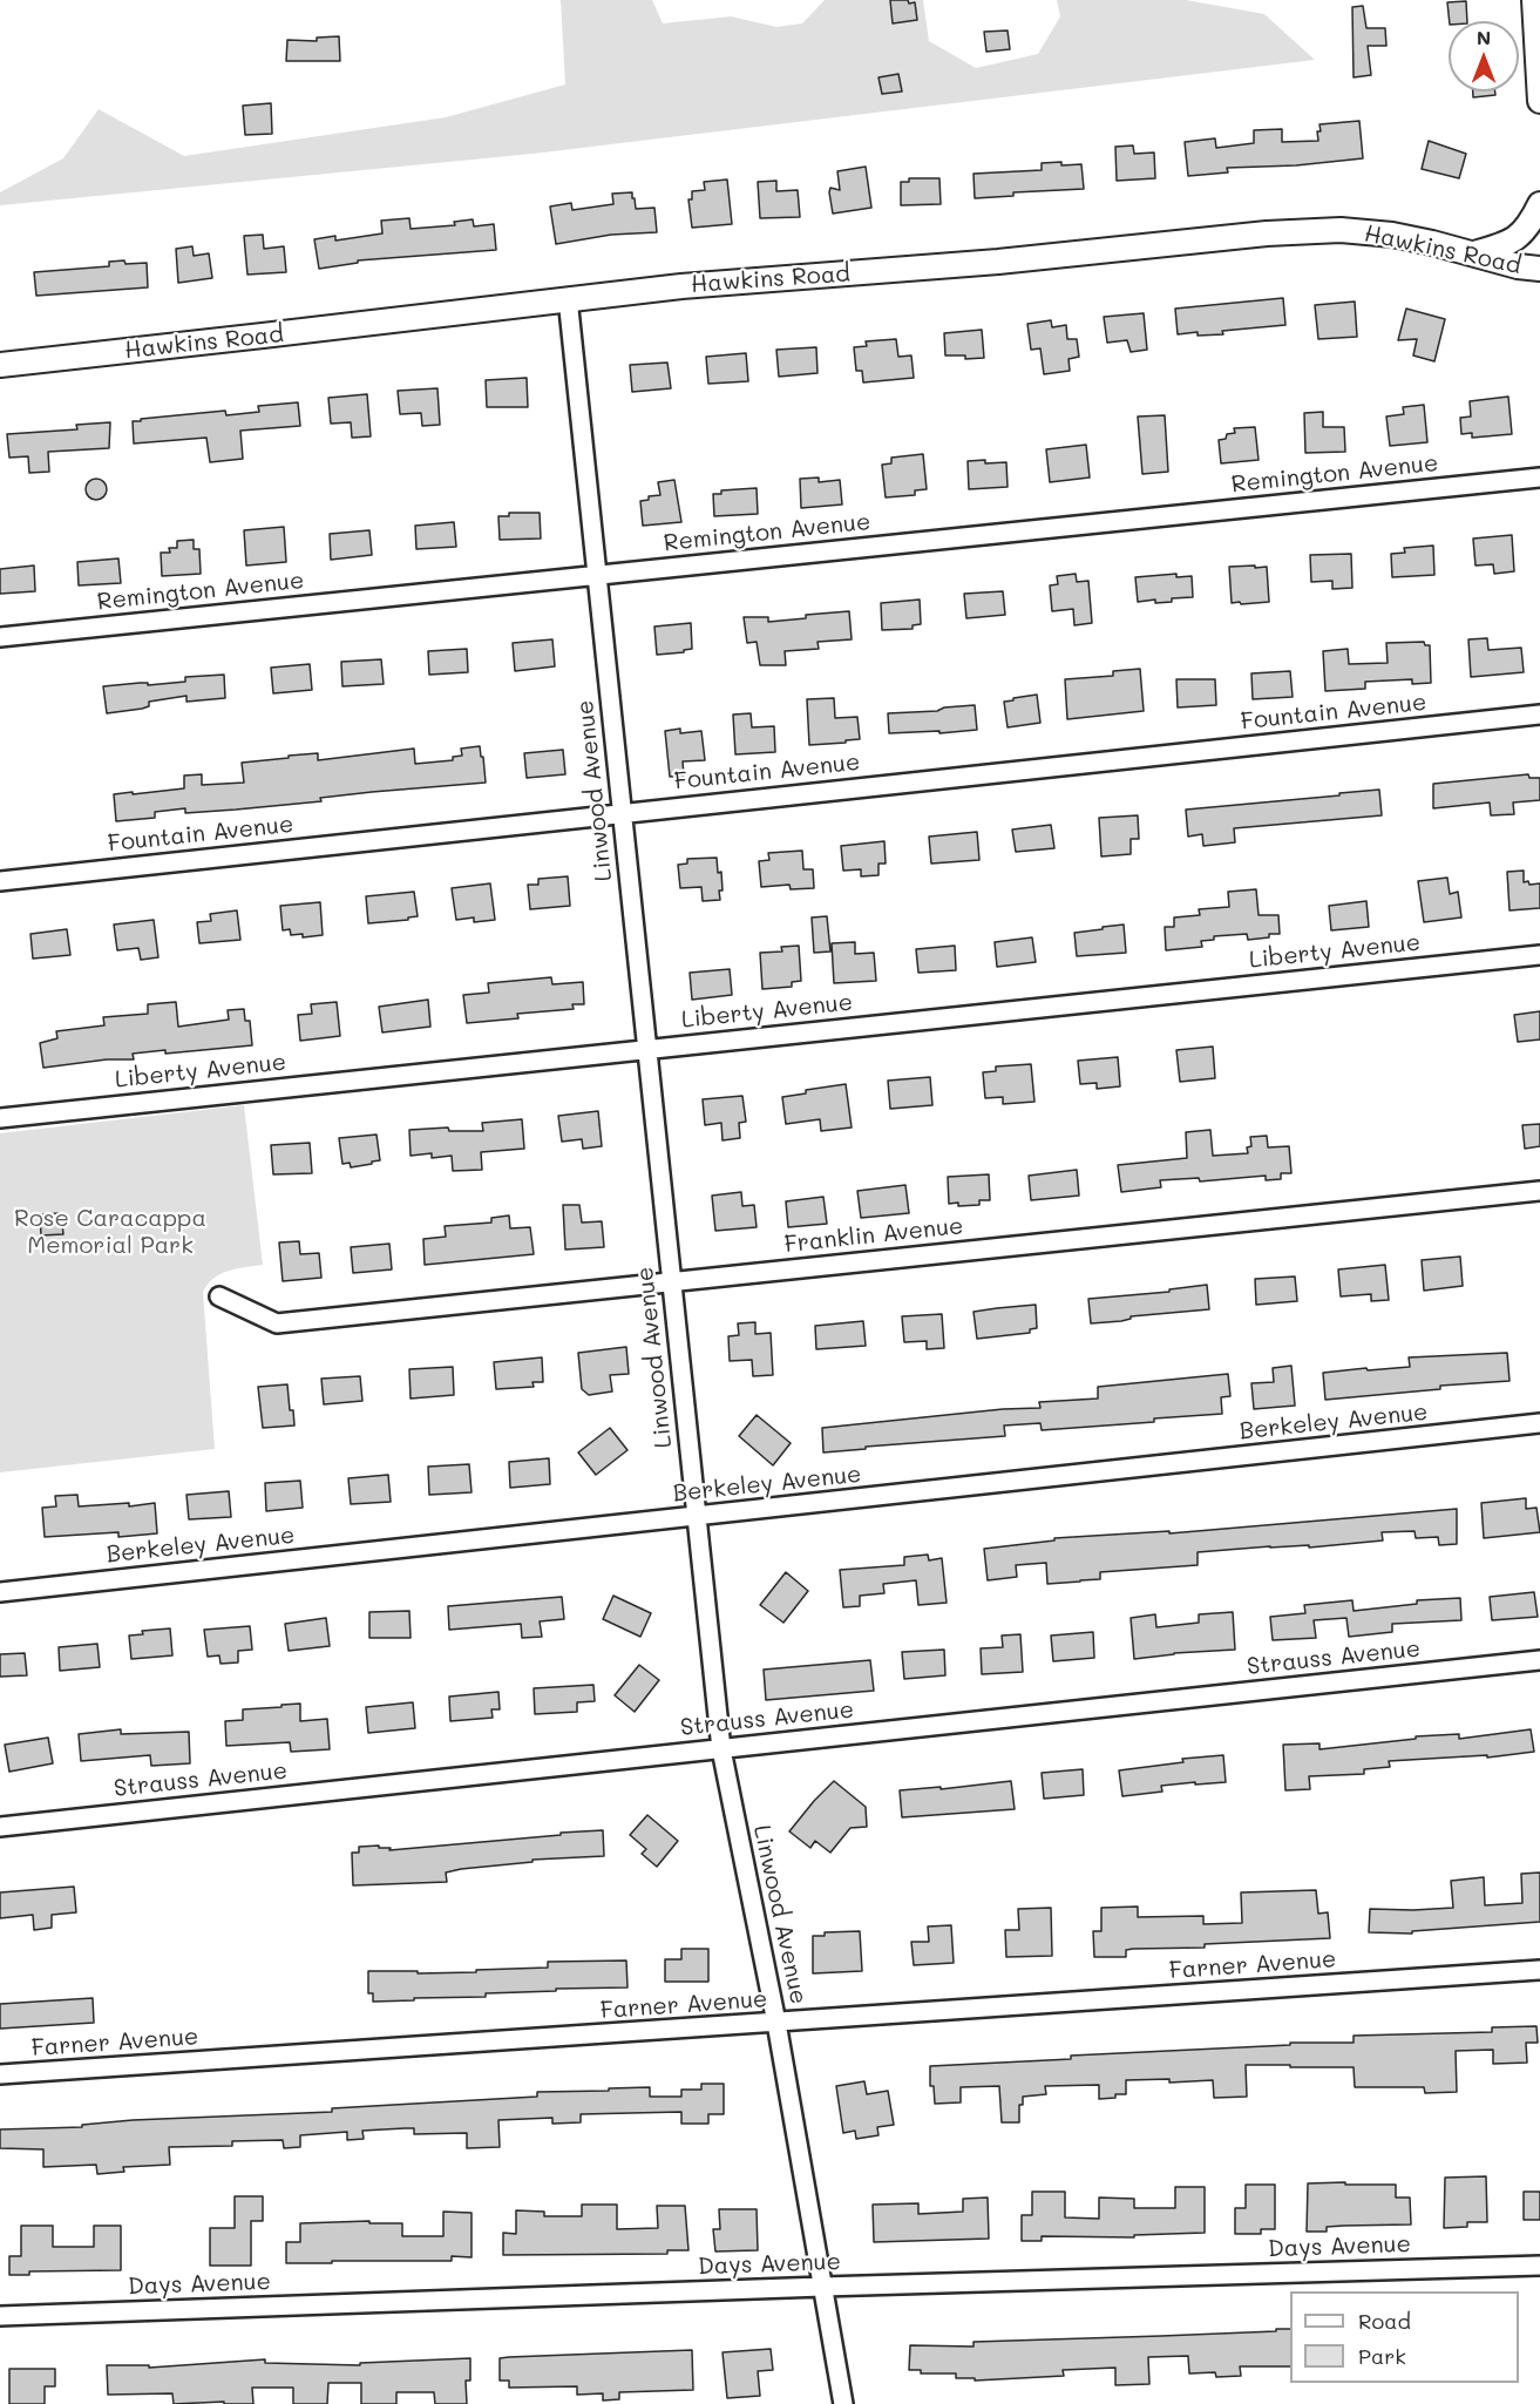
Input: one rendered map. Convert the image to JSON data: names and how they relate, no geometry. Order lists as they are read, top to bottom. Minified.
{"streets":{"street":["Hawkins Road","Remington Avenue","Fountain Avenue","Linwood Avenue","Liberty Avenue","Franklin Avenue","Berkeley Avenue","Strauss Avenue","Farner Avenue","Days Avenue"]},"crossings":[["Hawkins Road","Linwood Avenue"],["Remington Avenue","Linwood Avenue"],["Fountain Avenue","Linwood Avenue"],["Linwood Avenue","Liberty Avenue"],["Linwood Avenue","Franklin Avenue"],["Linwood Avenue","Berkeley Avenue"],["Linwood Avenue","Strauss Avenue"],["Linwood Avenue","Farner Avenue"],["Linwood Avenue","Days Avenue"]],"parks":["Rose Caracappa Memorial Park"],"legend":["Road","Park"],"north":"top"}
